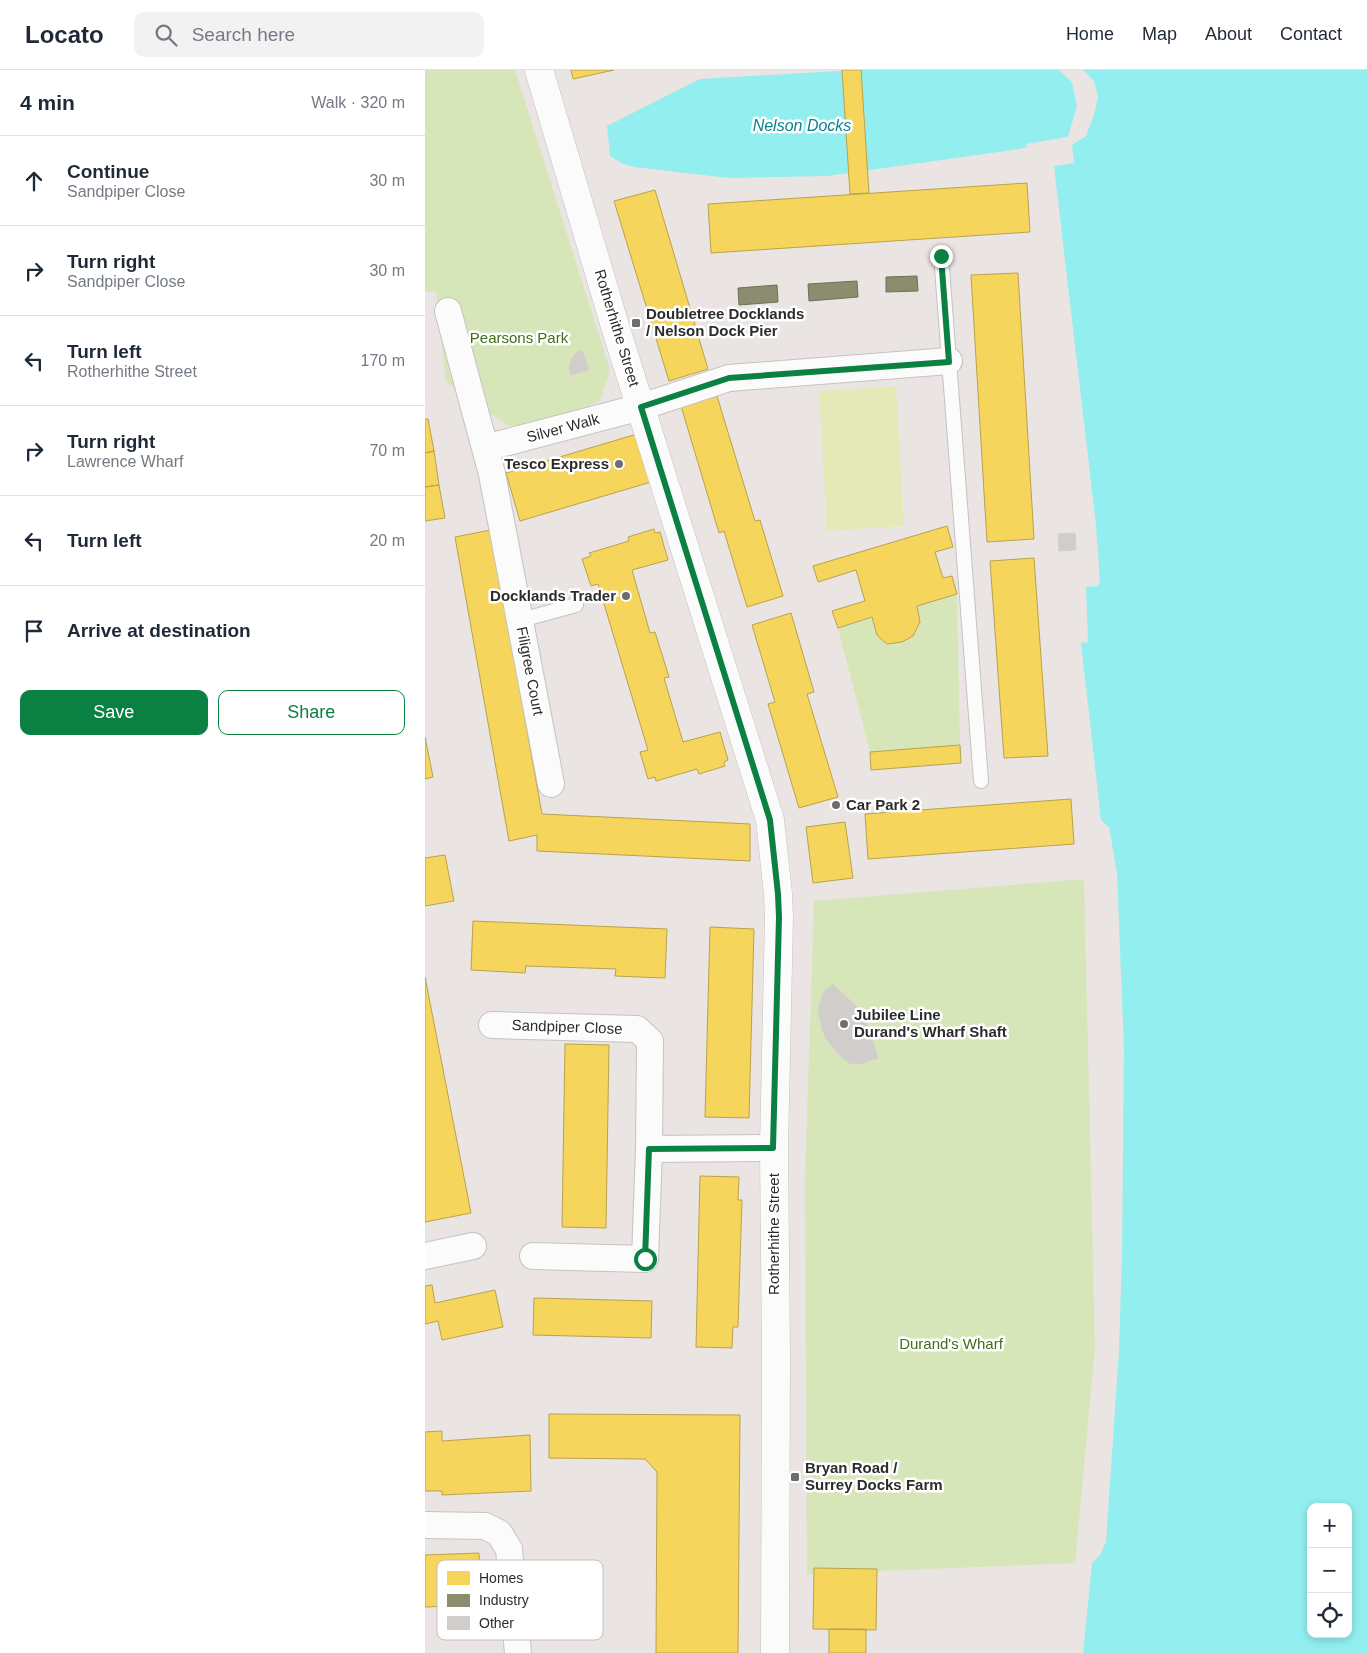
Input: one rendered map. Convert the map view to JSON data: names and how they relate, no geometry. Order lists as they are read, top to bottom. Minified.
{"streets":{"street":["Rotherhithe Street","Silver Walk","Filigree Court","Sandpiper Close"]},"crossings":[["Rotherhithe Street","Silver Walk"],["Silver Walk","Filigree Court"]],"water":["Nelson Docks"],"parks":["Pearsons Park","Durand's Wharf"],"places":{"transit":["Doubletree Docklands / Nelson Dock Pier","Bryan Road / Surrey Docks Farm"],"other":["Tesco Express","Docklands Trader","Car Park 2","Jubilee Line Durand's Wharf Shaft"]},"legend":["Homes","Industry","Other"],"page":{"header":"Locato","search":"Search here","nav":["Home","Map","About","Contact"],"heading":["4 min","Walk · 320 m"],"list":[["Continue","Sandpiper Close","30 m"],["Turn right","Sandpiper Close","30 m"],["Turn left","Rotherhithe Street","170 m"],["Turn right","Lawrence Wharf","70 m"],["Turn left","20 m"],"Arrive at destination"],"buttons":["Save","Share"],"map_buttons":["+","−"]}}
